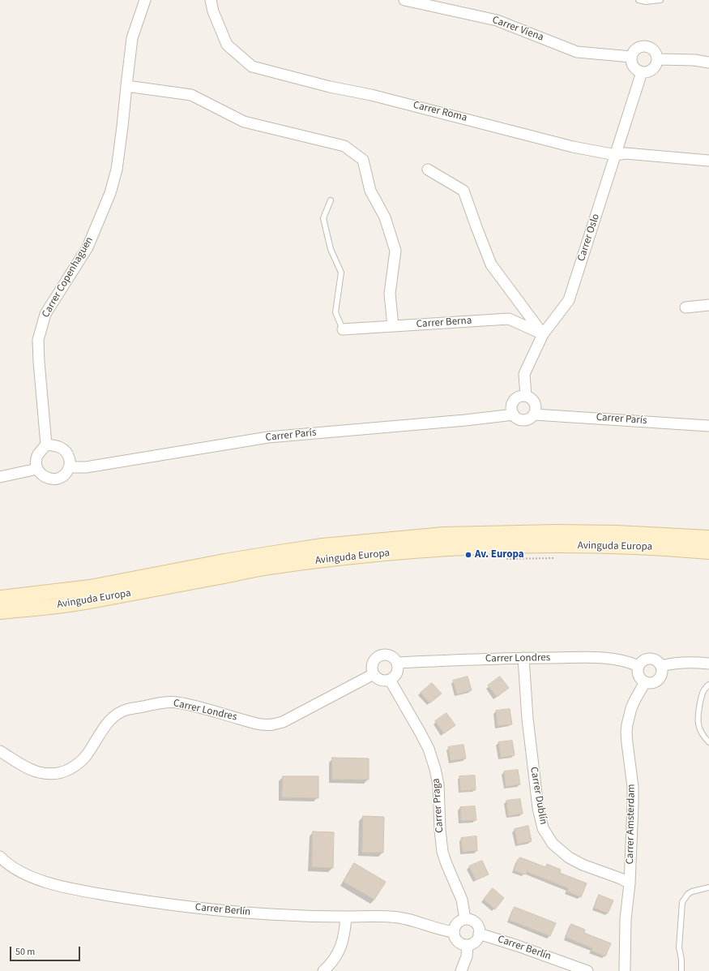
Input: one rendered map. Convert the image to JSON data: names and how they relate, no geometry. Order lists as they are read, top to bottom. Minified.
{"streets":{"main road":["Avinguda Europa"],"street":["Carrer Viena","Carrer Roma","Carrer Oslo","Carrer Copenhaguen","Carrer Berna","Carrer París","Carrer Londres","Carrer Dublín","Carrer Praga","Carrer Amsterdam","Carrer Berlín"]},"crossings":[["Carrer Viena","Carrer Oslo"],["Carrer Roma","Carrer Oslo"],["Carrer Oslo","Carrer Berna"],["Carrer Oslo","Carrer París"],["Carrer Copenhaguen","Carrer París"],["Carrer Londres","Carrer Dublín"],["Carrer Londres","Carrer Praga"],["Carrer Londres","Carrer Amsterdam"],["Carrer Dublín","Carrer Amsterdam"],["Carrer Praga","Carrer Berlín"]],"places":["Av. Europa"],"scale_bar":"50 m"}
